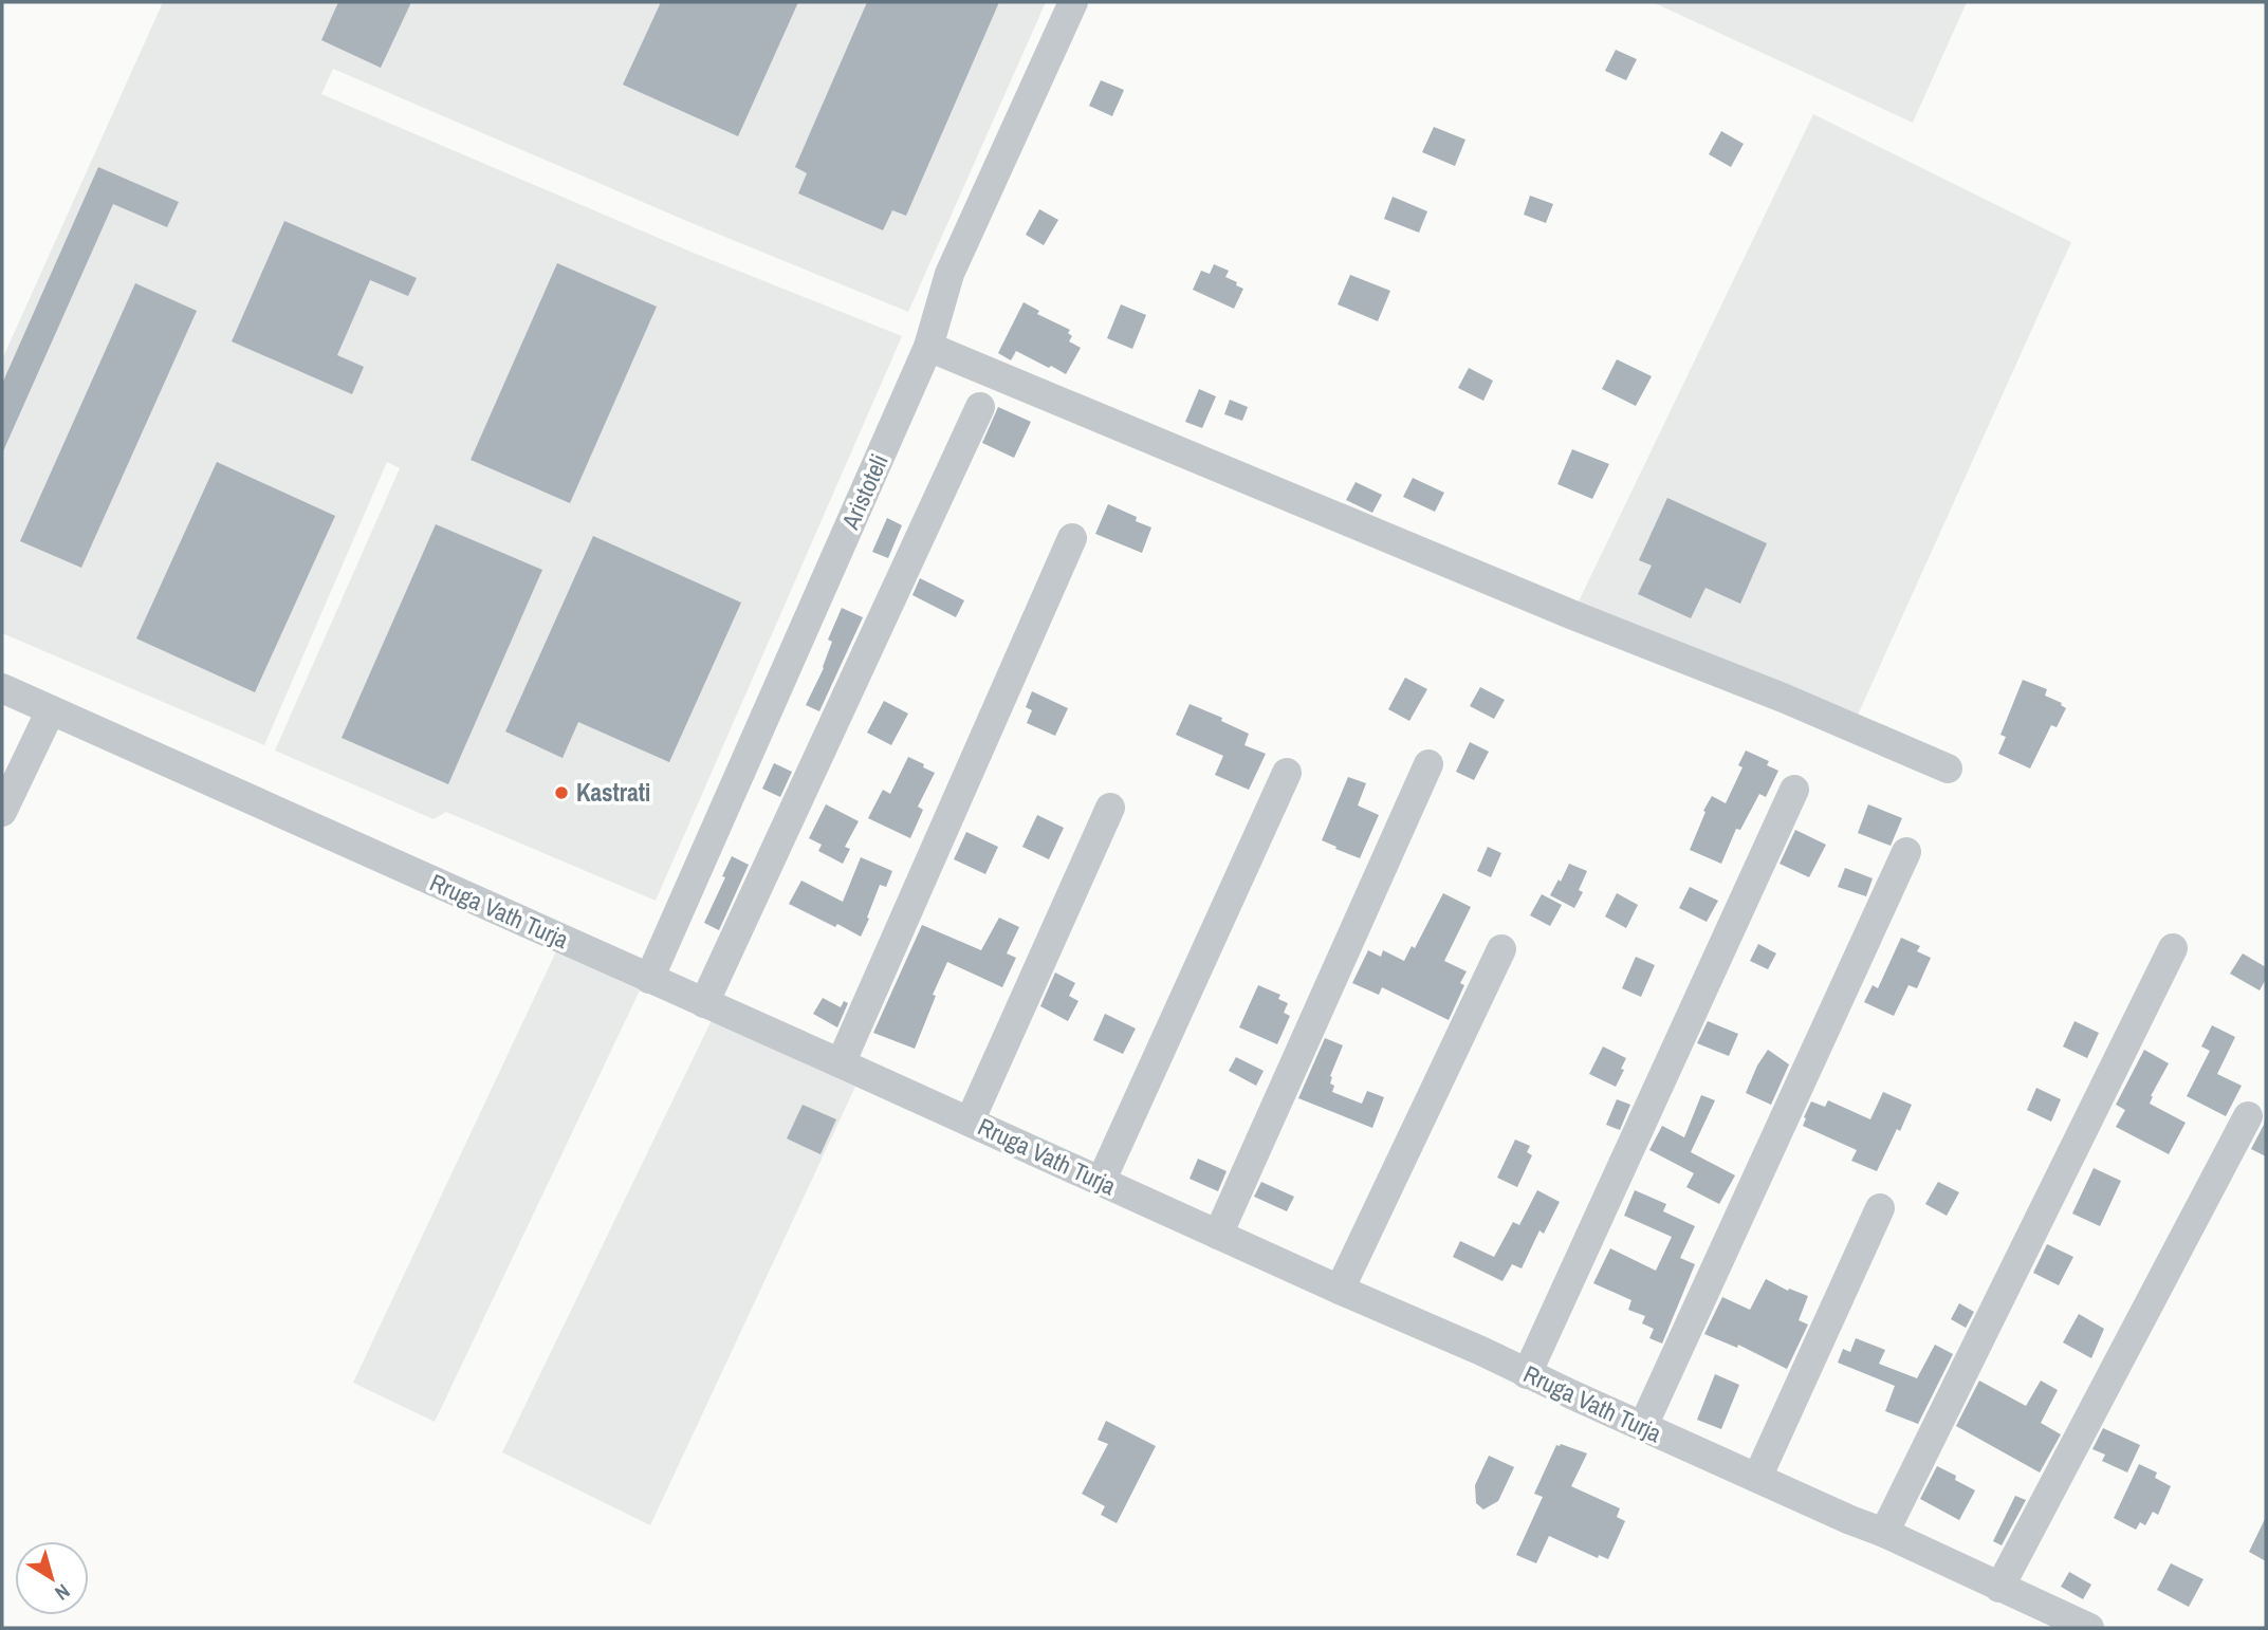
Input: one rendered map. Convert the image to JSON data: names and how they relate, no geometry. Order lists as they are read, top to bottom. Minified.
{"streets":{"street":["Aristoteli","Rruga Vath Turja"]},"crossings":[["Aristoteli","Rruga Vath Turja"]],"places":["Kastrati"],"north":"bottom right"}
